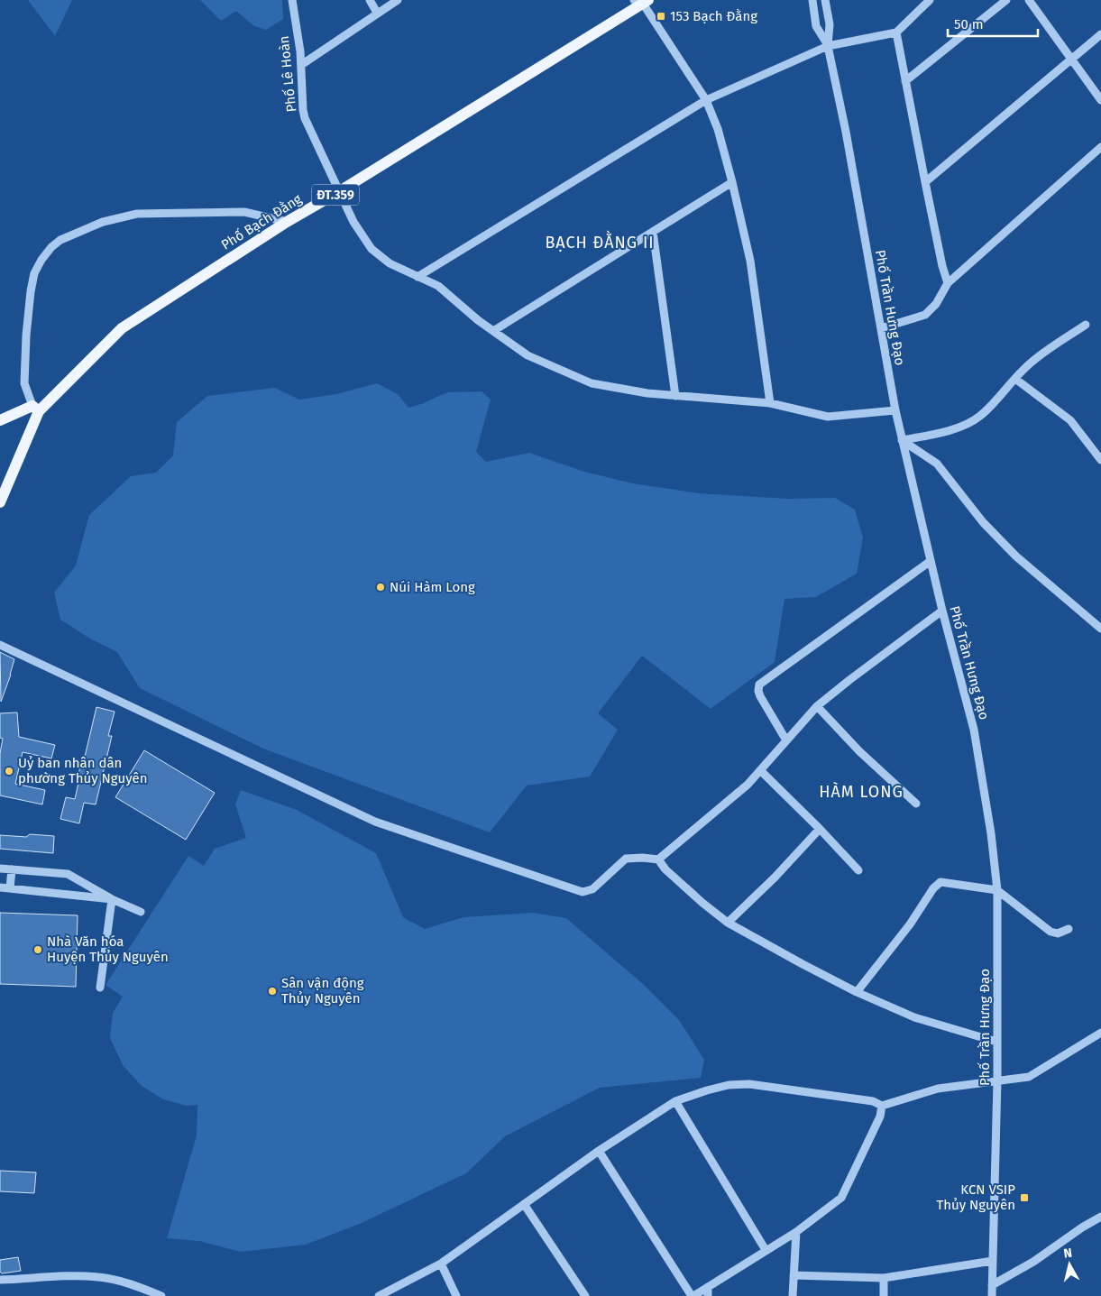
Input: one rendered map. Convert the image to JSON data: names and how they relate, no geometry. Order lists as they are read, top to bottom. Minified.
{"streets":{"main road":["ĐT.359","Phố Bạch Đằng"],"street":["Phố Lê Hoàn","Phố Trần Hưng Đạo"]},"crossings":[["Phố Lê Hoàn","Phố Bạch Đằng"],["Phố Lê Hoàn","Phố Trần Hưng Đạo"]],"districts":["BẠCH ĐẰNG II","HÀM LONG"],"places":{"transit":["153 Bạch Đằng","KCN VSIP Thủy Nguyên"],"other":["Núi Hàm Long","Uỷ ban nhân dân phường Thủy Nguyên","Nhà Văn hóa Huyện Thủy Nguyên","Sân vận động Thủy Nguyên"]},"scale_bar":"50 m","north":"top"}
